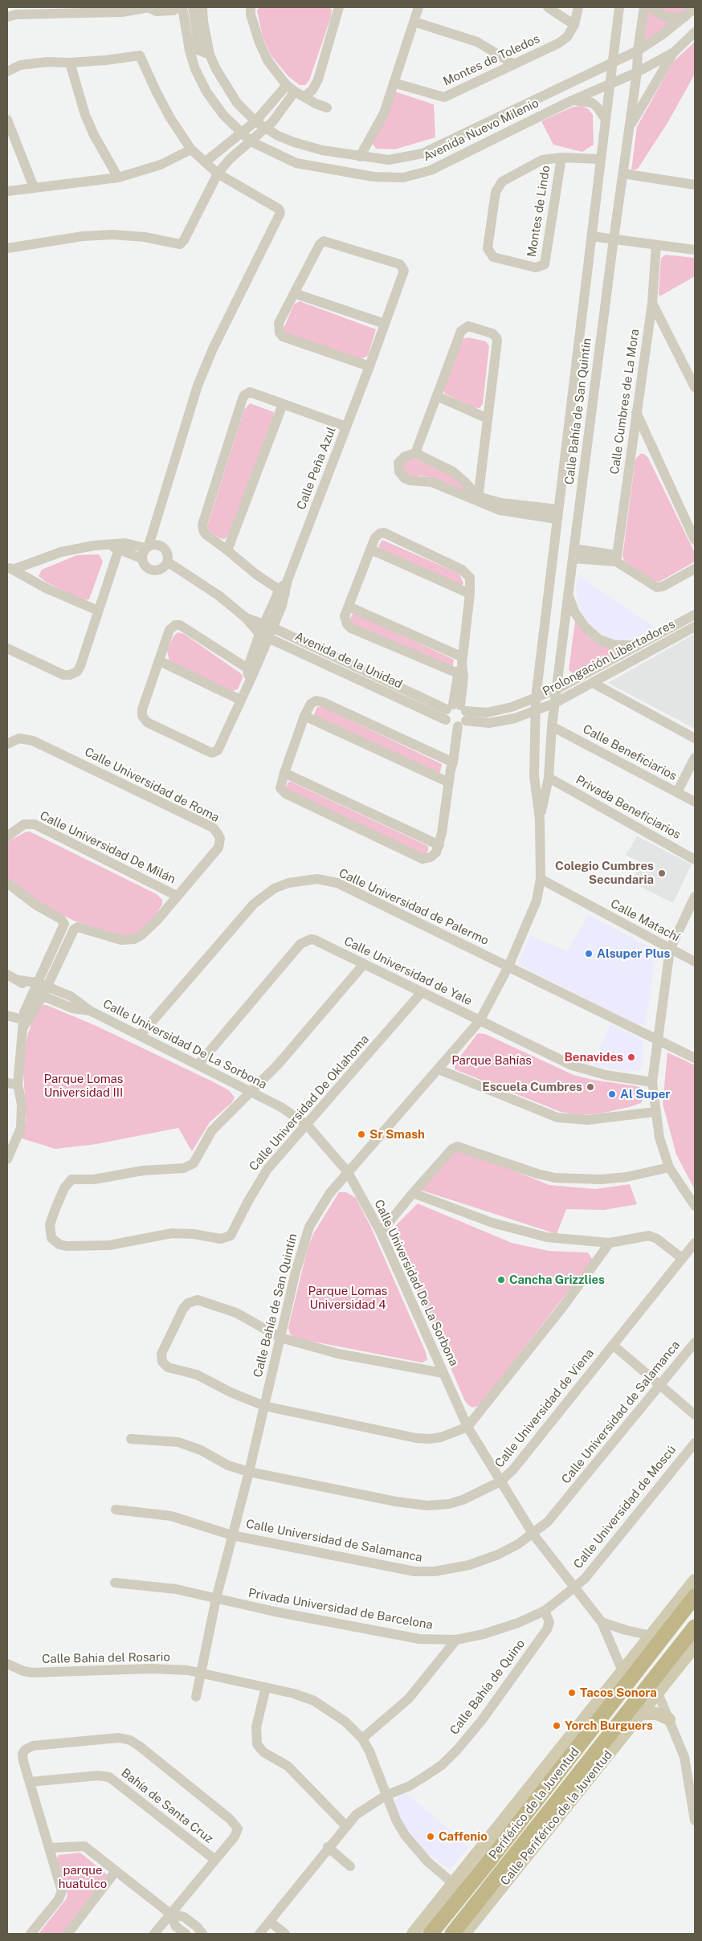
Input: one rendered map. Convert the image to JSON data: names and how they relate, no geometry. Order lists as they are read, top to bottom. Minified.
{"streets":{"highway":["Periférico de la Juventud"],"main road":["Calle Periférico de la Juventud"],"street":["Montes de Toledos","Avenida Nuevo Milenio","Montes de Lindo","Calle Cumbres de La Mora","Calle Bahía de San Quintín","Calle Peña Azul","Prolongación Libertadores","Avenida de la Unidad","Calle Beneficiarios","Calle Universidad de Roma","Privada Beneficiarios","Calle Universidad De Milán","Calle Universidad de Palermo","Calle Matachí","Calle Universidad de Yale","Calle Universidad De La Sorbona","Calle Universidad De Oklahoma","Calle Universidad de Viena","Calle Universidad de Salamanca","Calle Universidad de Moscú","Privada Universidad de Barcelona","Calle Bahia del Rosario","Calle Bahía de Quino","Bahía de Santa Cruz"]},"crossings":[["Avenida Nuevo Milenio","Calle Bahía de San Quintín"],["Montes de Lindo","Calle Bahía de San Quintín"],["Calle Bahía de San Quintín","Prolongación Libertadores"],["Calle Bahía de San Quintín","Avenida de la Unidad"],["Calle Bahía de San Quintín","Calle Beneficiarios"],["Calle Bahía de San Quintín","Privada Beneficiarios"],["Calle Bahía de San Quintín","Calle Universidad de Palermo"],["Calle Bahía de San Quintín","Calle Matachí"],["Calle Bahía de San Quintín","Calle Universidad de Yale"],["Calle Bahía de San Quintín","Calle Universidad De La Sorbona"],["Calle Bahía de San Quintín","Calle Universidad de Viena"],["Calle Bahía de San Quintín","Calle Universidad de Salamanca"],["Calle Bahía de San Quintín","Privada Universidad de Barcelona"],["Calle Bahía de San Quintín","Calle Bahia del Rosario"],["Calle Peña Azul","Avenida de la Unidad"],["Prolongación Libertadores","Avenida de la Unidad"],["Calle Universidad de Roma","Calle Universidad De Milán"],["Calle Universidad de Palermo","Calle Universidad De La Sorbona"],["Calle Universidad de Yale","Calle Universidad De La Sorbona"],["Calle Universidad de Yale","Calle Universidad De Oklahoma"],["Calle Universidad De La Sorbona","Calle Universidad De Oklahoma"],["Calle Universidad De La Sorbona","Calle Universidad de Viena"],["Calle Universidad De La Sorbona","Calle Universidad de Salamanca"],["Calle Universidad De La Sorbona","Calle Universidad de Moscú"],["Calle Universidad De La Sorbona","Privada Universidad de Barcelona"],["Calle Universidad De La Sorbona","Periférico de la Juventud"],["Calle Universidad de Moscú","Privada Universidad de Barcelona"],["Privada Universidad de Barcelona","Calle Bahía de Quino"],["Calle Bahia del Rosario","Calle Bahía de Quino"],["Calle Bahia del Rosario","Periférico de la Juventud"]],"parks":["Parque Bahías","Parque Lomas Universidad III","Parque Lomas Universidad 4","parque huatulco"],"places":["Colegio Cumbres Secundaria","Alsuper Plus","Benavides","Escuela Cumbres","Al Super","Sr Smash","Cancha Grizzlies","Tacos Sonora","Yorch Burguers","Caffenio"]}
